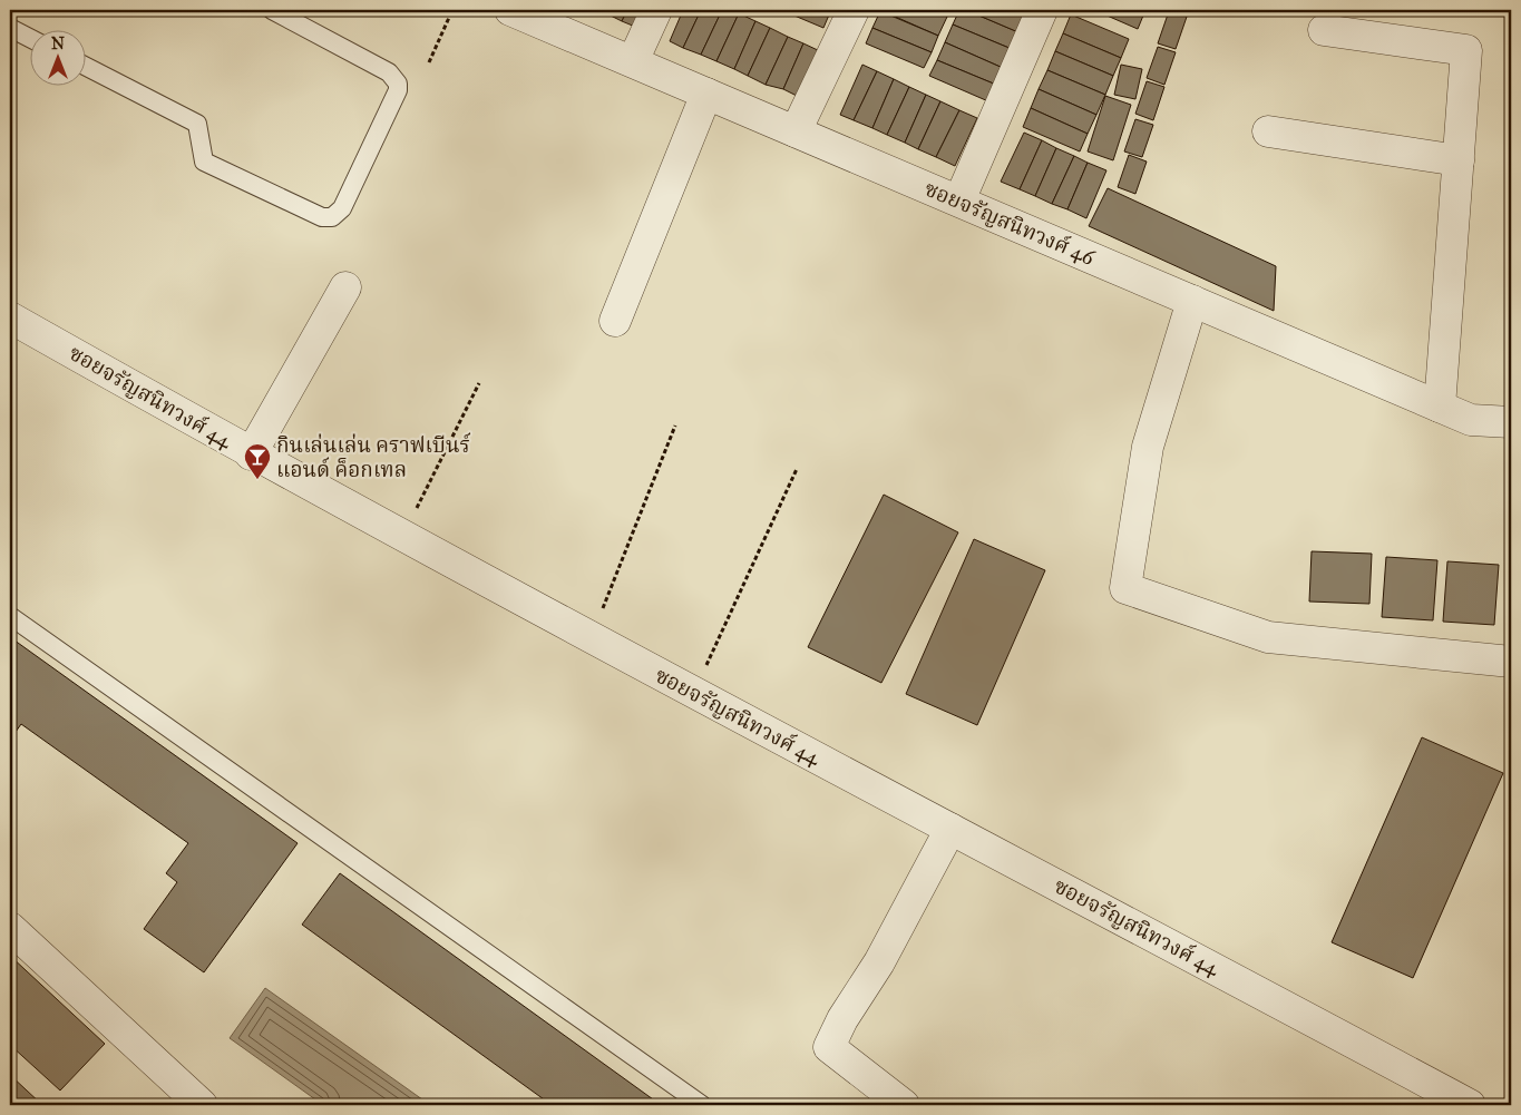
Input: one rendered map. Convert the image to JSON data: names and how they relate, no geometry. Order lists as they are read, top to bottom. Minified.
{"streets":{"street":["ซอยจรัญสนิทวงศ์ 46","ซอยจรัญสนิทวงศ์ 44"]},"places":{"bar":["กินเล่นเล่น คราฟเบีนร์ แอนด์ ค็อกเทล"]},"north":"top"}
